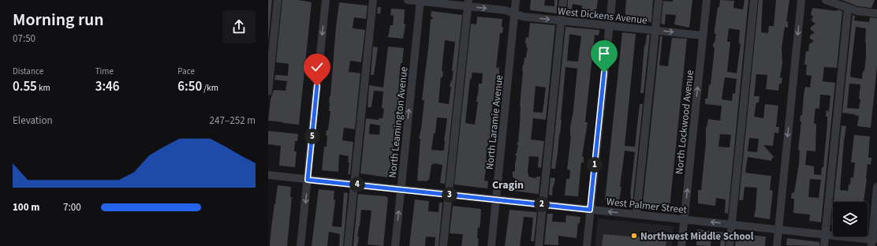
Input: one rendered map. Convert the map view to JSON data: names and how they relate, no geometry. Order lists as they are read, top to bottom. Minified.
{"streets":{"street":["West Dickens Avenue","North Leamington Avenue","North Laramie Avenue","North Lockwood Avenue","West Palmer Street"]},"crossings":[["West Dickens Avenue","North Leamington Avenue"],["West Dickens Avenue","North Laramie Avenue"],["West Dickens Avenue","North Lockwood Avenue"],["North Leamington Avenue","West Palmer Street"],["North Laramie Avenue","West Palmer Street"],["North Lockwood Avenue","West Palmer Street"]],"one_way":["West Dickens Avenue"],"districts":["Cragin"],"places":["Northwest Middle School"],"page":{"heading":["Morning run","07:50"],"stats":[["Distance","0.55 km"],["Time","3:46"],["Pace","6:50 /km"]],"chart":["Elevation","247–252 m"],"pins":["5","1","4","3","2"],"list":[{"name":"100 m","note":"7:00"}]}}
